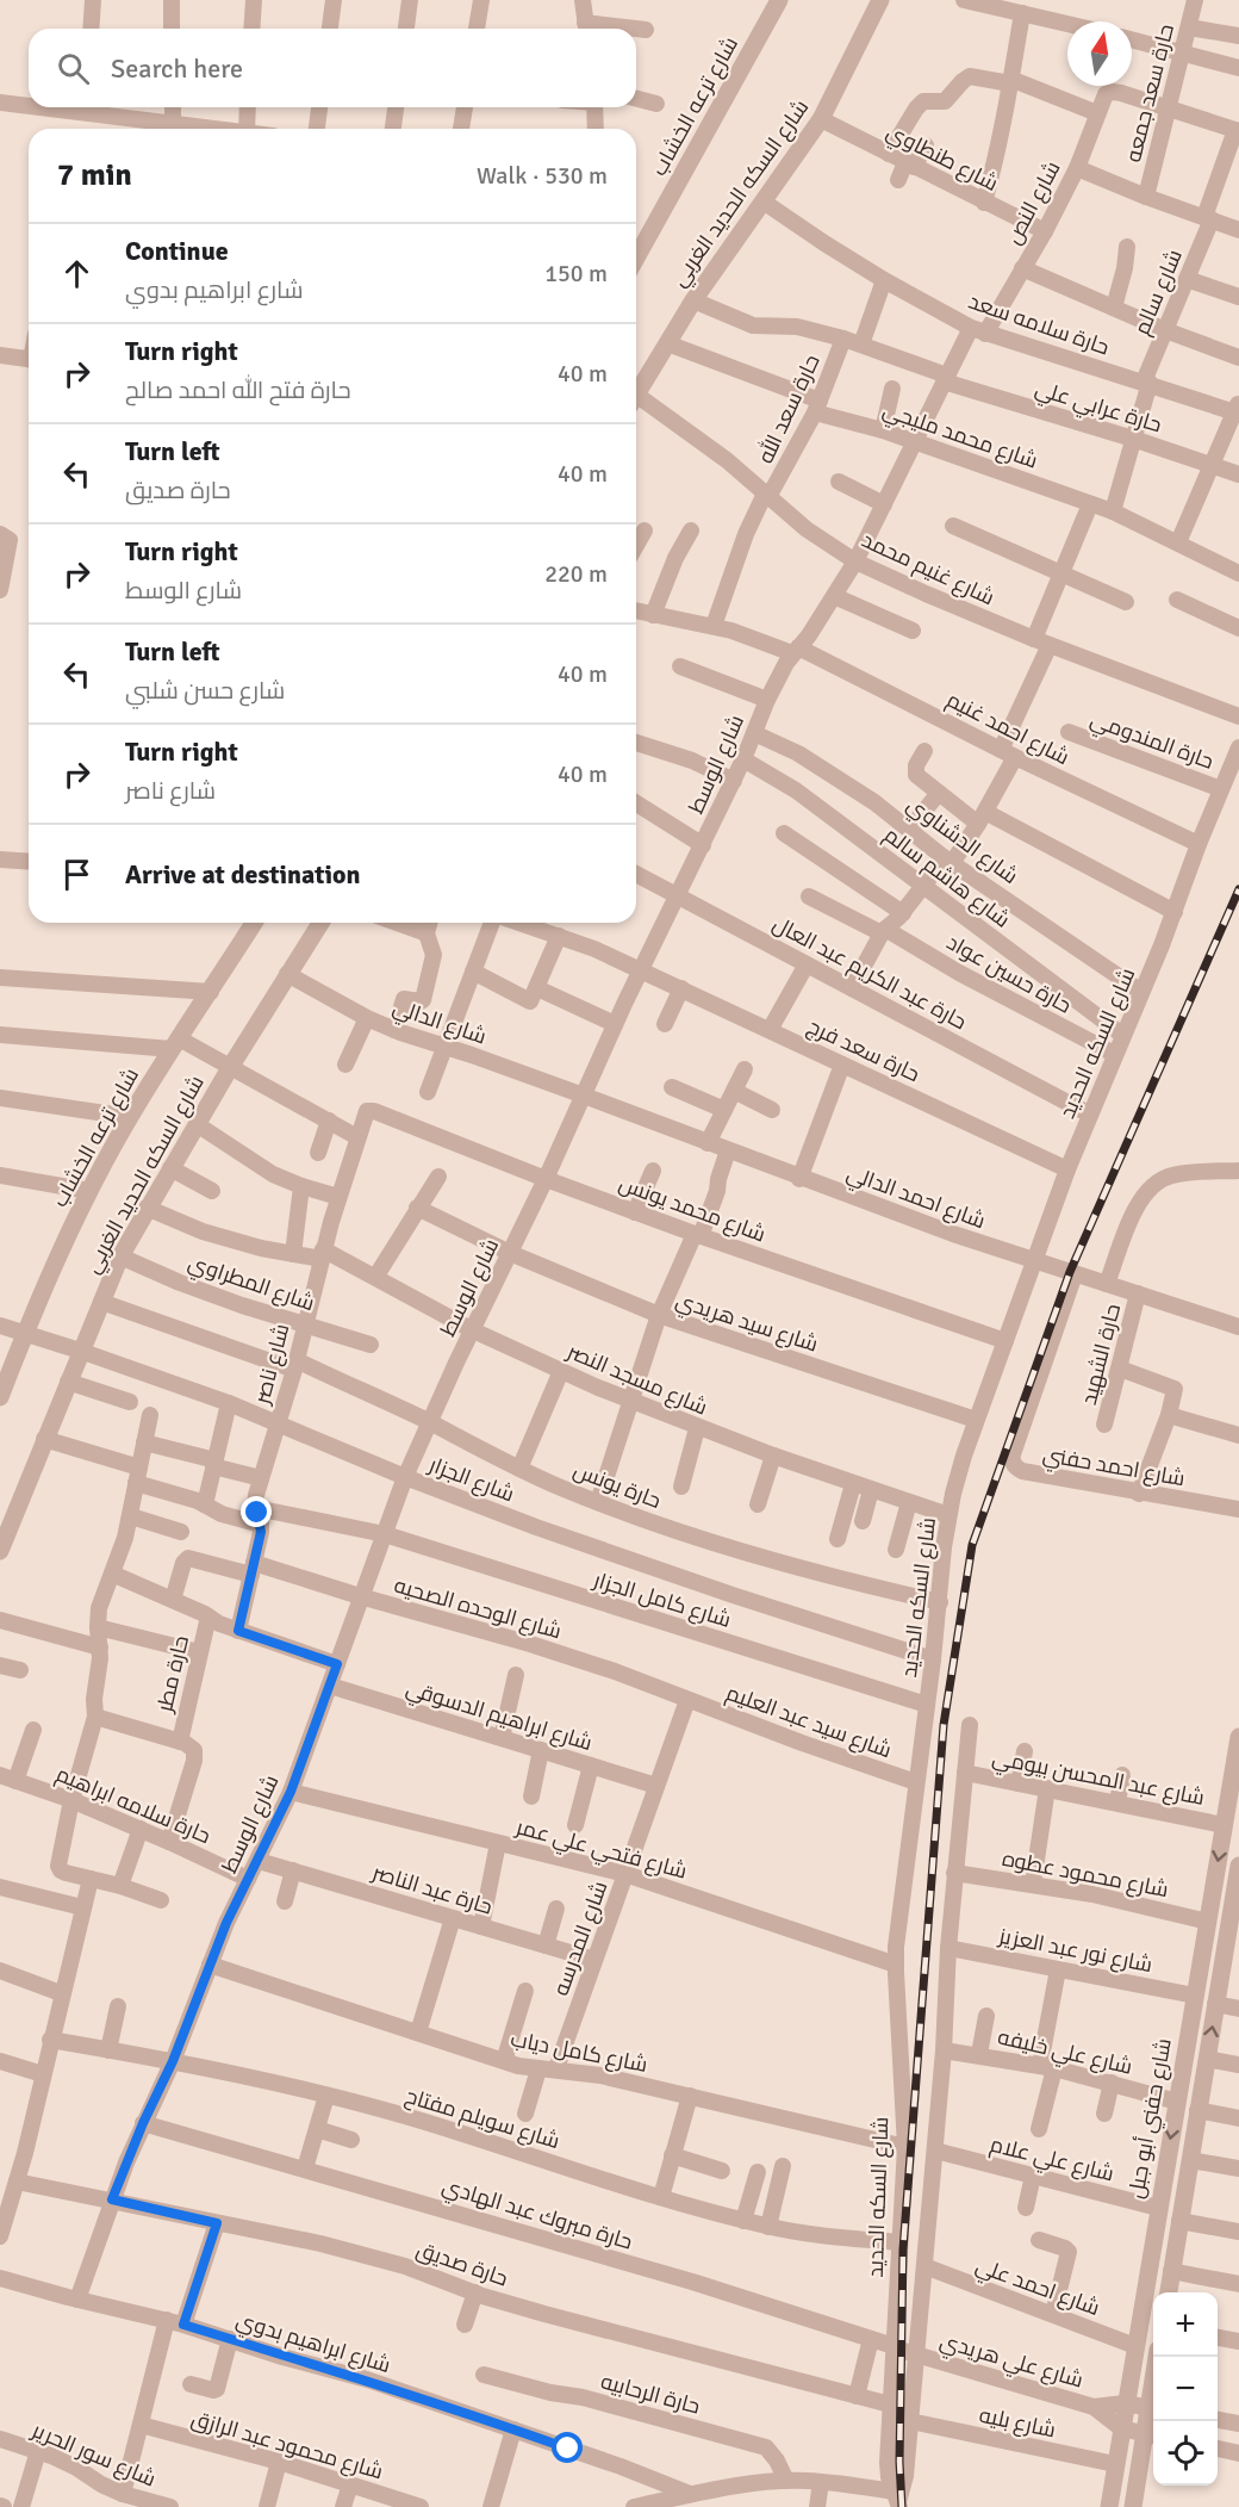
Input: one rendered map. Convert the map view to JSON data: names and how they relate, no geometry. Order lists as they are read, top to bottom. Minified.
{"streets":{"street":["حارة سعد جمعه","شارع ترعه الخشاب","شارع طنطاوي","شارع السكه الحديد الغربي","شارع النص","شارع سالم","حارة سلامه سعد","حارة عرابي علي","حارة سعد الله","شارع محمد مليجي","شارع غنيم محمد","شارع احمد غنيم","حارة المندومي","شارع الوسط","شارع الدشناوي","شارع هاشم سالم","حارة عبد الكريم عبد العال","حارة حسين عواد","شارع الدالي","شارع السكه الحديد","حارة سعد فرج","شارع احمد الدالي","شارع محمد يونس","شارع المطراوي","شارع سيد هريدي","حارة الشهيد","شارع ناصر","شارع مسجد النصر","شارع احمد حفني","شارع الجزار","حارة يونس","شارع كامل الجزار","شارع الوحده الصحيه","حارة مطر","شارع ابراهيم الدسوقي","شارع سيد عبد العليم","شارع عبد المحسن بيومي","حارة سلامه ابراهيم","شارع فتحي علي عمر","شارع محمود عطوه","حارة عبد الناصر","شارع المدرسه","شارع نور عبد العزيز","شارع كامل دياب","شارع علي خليفه","شارع سويلم مفتاح","شارع حفني أبو جبل","شارع علي علام","حارة مبروك عبد الهادي","حارة صديق","شارع احمد علي","شارع ابراهيم بدوي","شارع علي هريدي","حارة الرحابيه","شارع بليه","شارع محمود عبد الرازق","شارع سور الحرير"]},"crossings":[["حارة سعد جمعه","شارع النص"],["شارع ترعه الخشاب","شارع الجزار"],["شارع طنطاوي","شارع السكه الحديد الغربي"],["شارع طنطاوي","شارع النص"],["شارع السكه الحديد الغربي","حارة سلامه سعد"],["شارع السكه الحديد الغربي","حارة عرابي علي"],["شارع السكه الحديد الغربي","شارع محمد مليجي"],["شارع السكه الحديد الغربي","شارع الدالي"],["شارع السكه الحديد الغربي","شارع المطراوي"],["شارع السكه الحديد الغربي","شارع مسجد النصر"],["شارع السكه الحديد الغربي","شارع الجزار"],["شارع السكه الحديد الغربي","حارة يونس"],["شارع النص","حارة سلامه سعد"],["شارع النص","شارع الوسط"],["شارع سالم","حارة سلامه سعد"],["شارع سالم","حارة عرابي علي"],["شارع سالم","شارع محمد مليجي"],["حارة سلامه سعد","شارع الوسط"],["حارة عرابي علي","حارة سعد الله"],["حارة عرابي علي","شارع الوسط"],["حارة سعد الله","شارع محمد مليجي"],["حارة سعد الله","شارع غنيم محمد"],["حارة سعد الله","شارع احمد غنيم"],["شارع محمد مليجي","شارع الوسط"],["شارع غنيم محمد","شارع الوسط"],["شارع احمد غنيم","شارع الوسط"],["شارع احمد غنيم","شارع السكه الحديد"],["حارة المندومي","شارع السكه الحديد"],["شارع الوسط","شارع الدشناوي"],["شارع الوسط","شارع هاشم سالم"],["شارع الوسط","حارة عبد الكريم عبد العال"],["شارع الوسط","شارع الدالي"],["شارع الوسط","حارة سعد فرج"],["شارع الوسط","شارع احمد الدالي"],["شارع الوسط","شارع محمد يونس"],["شارع الوسط","شارع سيد هريدي"],["شارع الوسط","شارع مسجد النصر"],["شارع الوسط","شارع الجزار"],["شارع الوسط","حارة يونس"],["شارع الوسط","شارع كامل الجزار"],["شارع الوسط","شارع الوحده الصحيه"],["شارع الوسط","شارع ابراهيم الدسوقي"],["شارع الوسط","حارة سلامه ابراهيم"],["شارع الوسط","شارع فتحي علي عمر"],["شارع الوسط","حارة عبد الناصر"],["شارع الوسط","شارع كامل دياب"],["شارع الوسط","شارع سويلم مفتاح"],["شارع الوسط","حارة مبروك عبد الهادي"],["شارع الوسط","حارة صديق"],["شارع الوسط","شارع ابراهيم بدوي"],["شارع الدشناوي","شارع السكه الحديد"],["شارع هاشم سالم","شارع السكه الحديد"],["حارة عبد الكريم عبد العال","شارع السكه الحديد"],["حارة حسين عواد","شارع السكه الحديد"],["شارع الدالي","شارع احمد الدالي"],["شارع السكه الحديد","حارة سعد فرج"],["شارع السكه الحديد","شارع احمد الدالي"],["شارع السكه الحديد","شارع محمد يونس"],["شارع السكه الحديد","شارع سيد هريدي"],["شارع السكه الحديد","شارع مسجد النصر"],["شارع السكه الحديد","شارع الجزار"],["شارع السكه الحديد","حارة يونس"],["شارع السكه الحديد","شارع كامل الجزار"],["شارع السكه الحديد","شارع سيد عبد العليم"],["شارع السكه الحديد","شارع فتحي علي عمر"],["شارع السكه الحديد","شارع كامل دياب"],["شارع السكه الحديد","شارع سويلم مفتاح"],["شارع السكه الحديد","حارة مبروك عبد الهادي"],["شارع السكه الحديد","حارة صديق"],["شارع احمد الدالي","حارة الشهيد"],["شارع احمد الدالي","شارع احمد حفني"],["شارع محمد يونس","شارع ناصر"],["شارع المطراوي","شارع ناصر"],["شارع ناصر","شارع مسجد النصر"],["شارع ناصر","شارع الجزار"],["شارع ناصر","حارة يونس"],["شارع ناصر","شارع كامل الجزار"],["شارع الوحده الصحيه","شارع سيد عبد العليم"],["شارع الوحده الصحيه","شارع المدرسه"],["شارع ابراهيم الدسوقي","شارع المدرسه"],["شارع سيد عبد العليم","شارع المدرسه"],["شارع عبد المحسن بيومي","شارع حفني أبو جبل"],["شارع فتحي علي عمر","شارع المدرسه"],["شارع محمود عطوه","شارع حفني أبو جبل"],["حارة عبد الناصر","شارع المدرسه"],["شارع المدرسه","شارع كامل دياب"],["شارع نور عبد العزيز","شارع حفني أبو جبل"],["شارع علي خليفه","شارع حفني أبو جبل"],["شارع حفني أبو جبل","شارع علي علام"],["شارع حفني أبو جبل","شارع احمد علي"],["شارع حفني أبو جبل","شارع علي هريدي"],["شارع حفني أبو جبل","شارع بليه"],["حارة مبروك عبد الهادي","شارع علي هريدي"]],"north":"top","page":{"search":"Search here","heading":["7 min","Walk · 530 m"],"list":[["Continue","شارع ابراهيم بدوي","150 m"],["Turn right","حارة فتح الله احمد صالح","40 m"],["Turn left","حارة صديق","40 m"],["Turn right","شارع الوسط","220 m"],["Turn left","شارع حسن شلبي","40 m"],["Turn right","شارع ناصر","40 m"],"Arrive at destination"],"map_buttons":["+","−"]}}
